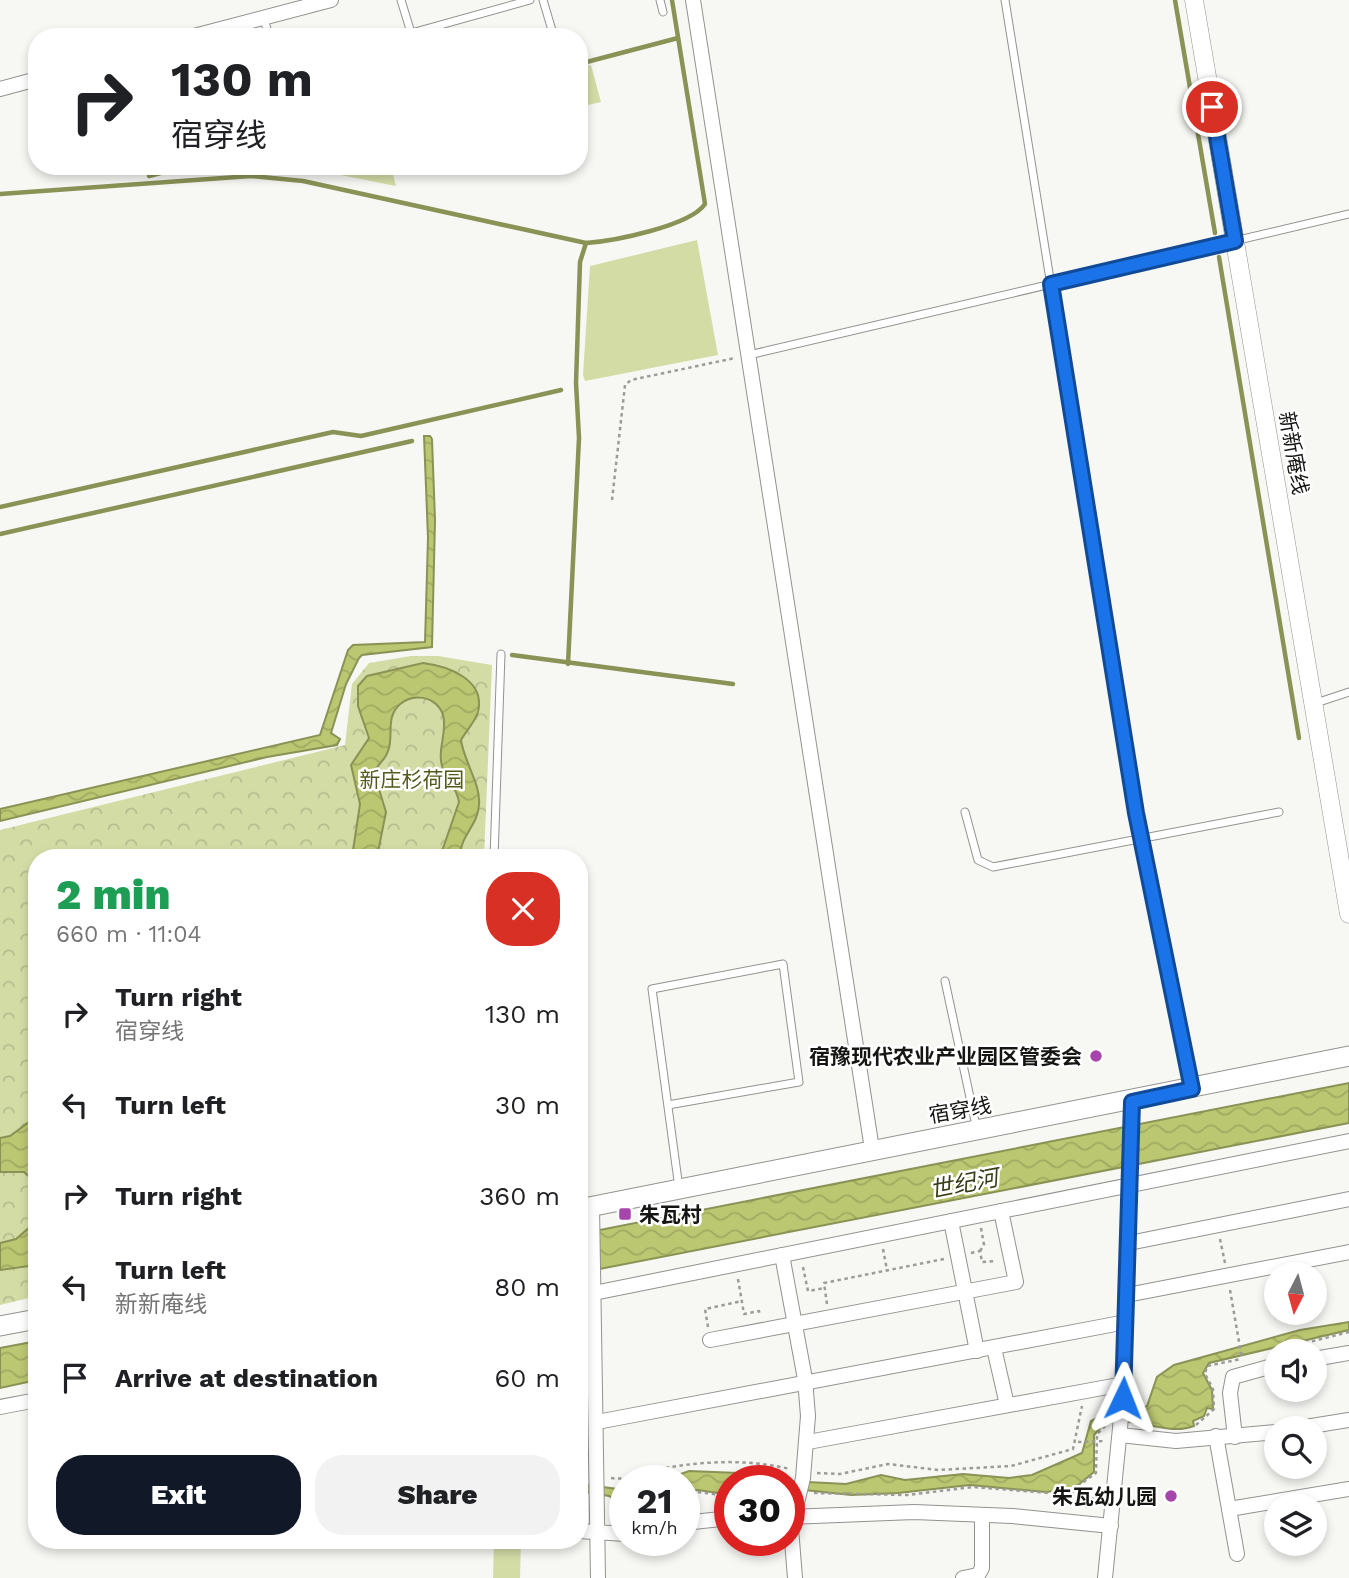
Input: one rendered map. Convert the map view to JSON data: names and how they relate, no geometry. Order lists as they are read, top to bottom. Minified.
{"streets":{"main road":["宿穿线"],"street":["新新庵线"]},"water":["世纪河"],"parks":["新庄杉荷园"],"places":{"other":["宿豫现代农业产业园区管委会","朱瓦幼儿园"],"transit":["朱瓦村"]},"north":"bottom","page":{"turn":["130 m","宿穿线"],"heading":["2 min","660 m · 11:04"],"list":[{"name":"Turn right","note":"宿穿线","value":"130 m"},{"name":"Turn left","value":"30 m"},{"name":"Turn right","value":"360 m"},{"name":"Turn left","note":"新新庵线","value":"80 m"},{"name":"Arrive at destination","value":"60 m"}],"buttons":["Exit","Share"],"speed":"21 km/h","limit":"30"}}
